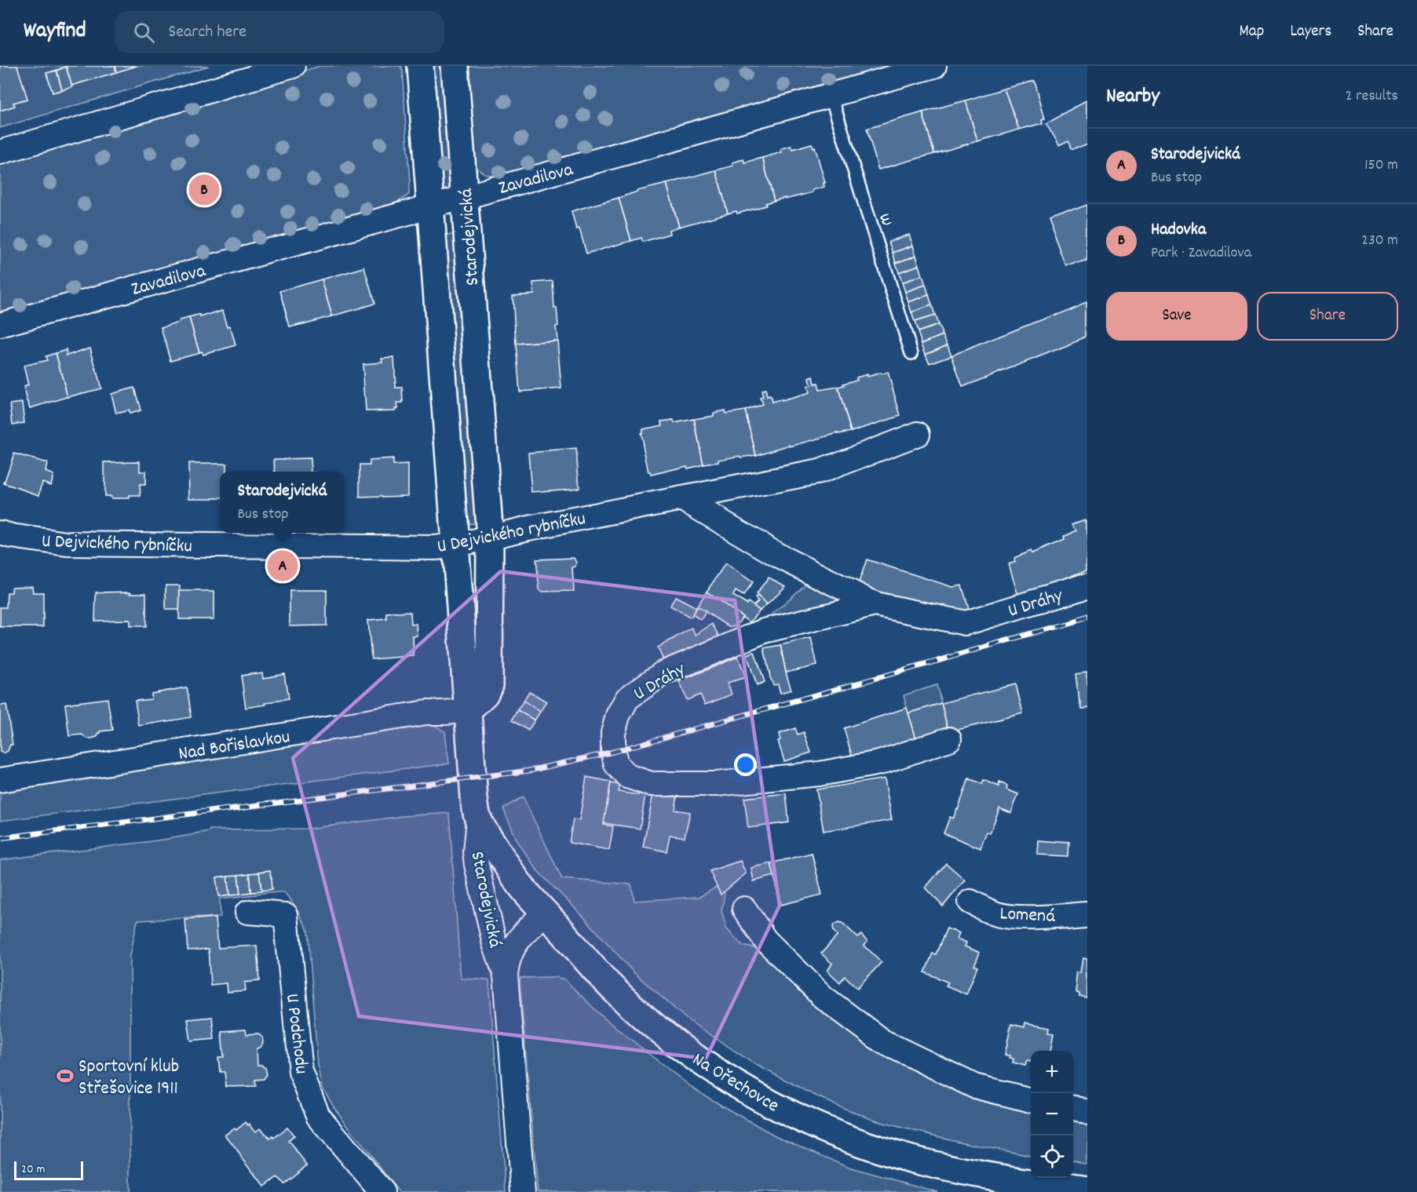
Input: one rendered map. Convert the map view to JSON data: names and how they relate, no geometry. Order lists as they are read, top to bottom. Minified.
{"streets":{"street":["Zavadilova","Starodejvická","U Dejvického rybníčku","U Dráhy","Nad Bořislavkou","Lomená","U Podchodu","Na Ořechovce"],"lane":["w"]},"crossings":[["Zavadilova","w"],["Zavadilova","Starodejvická"],["Starodejvická","U Dejvického rybníčku"],["Starodejvická","Nad Bořislavkou"],["Starodejvická","Na Ořechovce"]],"places":{"sports":["Sportovní klub Střešovice 1911"]},"scale_bar":"20 m","page":{"header":"Wayfind","search":"Search here","nav":["Map","Layers","Share"],"heading":["Nearby","2 results"],"list":[{"mark":"A","name":"Starodejvická","note":"Bus stop","value":"150 m"},{"mark":"B","name":"Hadovka","note":"Park · Zavadilova","value":"230 m"}],"pins":["B","A"],"buttons":["Save","Share"],"popup":["Starodejvická","Bus stop"],"map_buttons":["+","−"],"scale":"20 m"}}
